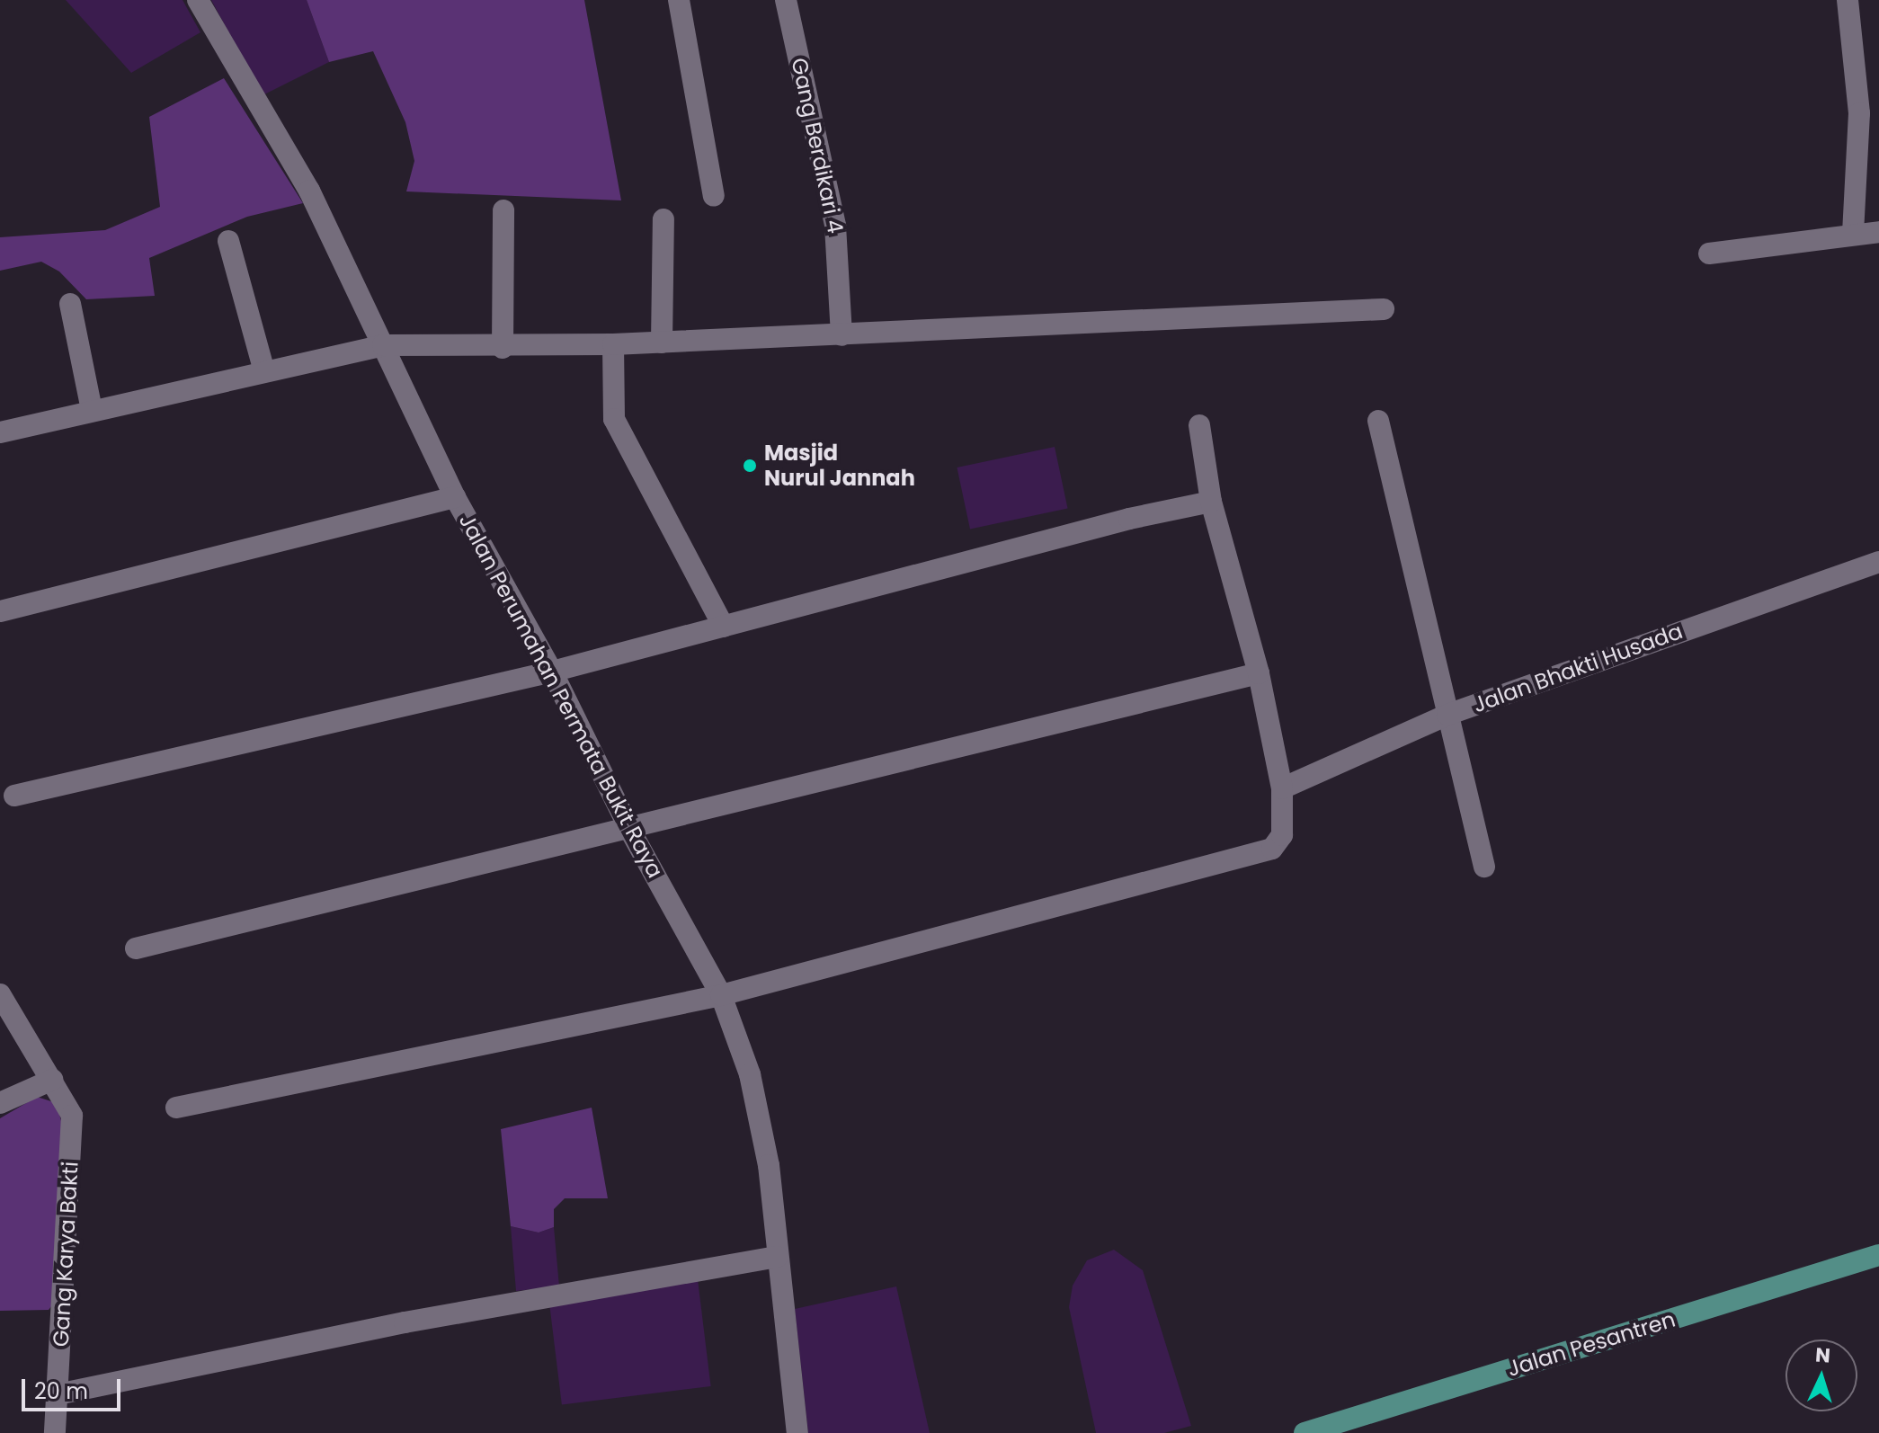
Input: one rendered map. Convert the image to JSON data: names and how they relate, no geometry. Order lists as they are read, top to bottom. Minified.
{"streets":{"main road":["Jalan Pesantren"],"street":["Gang Berdikari 4","Jalan Bhakti Husada","Jalan Perumahan Permata Bukit Raya","Gang Karya Bakti"]},"places":["Masjid Nurul Jannah"],"scale_bar":"20 m","north":"top"}
